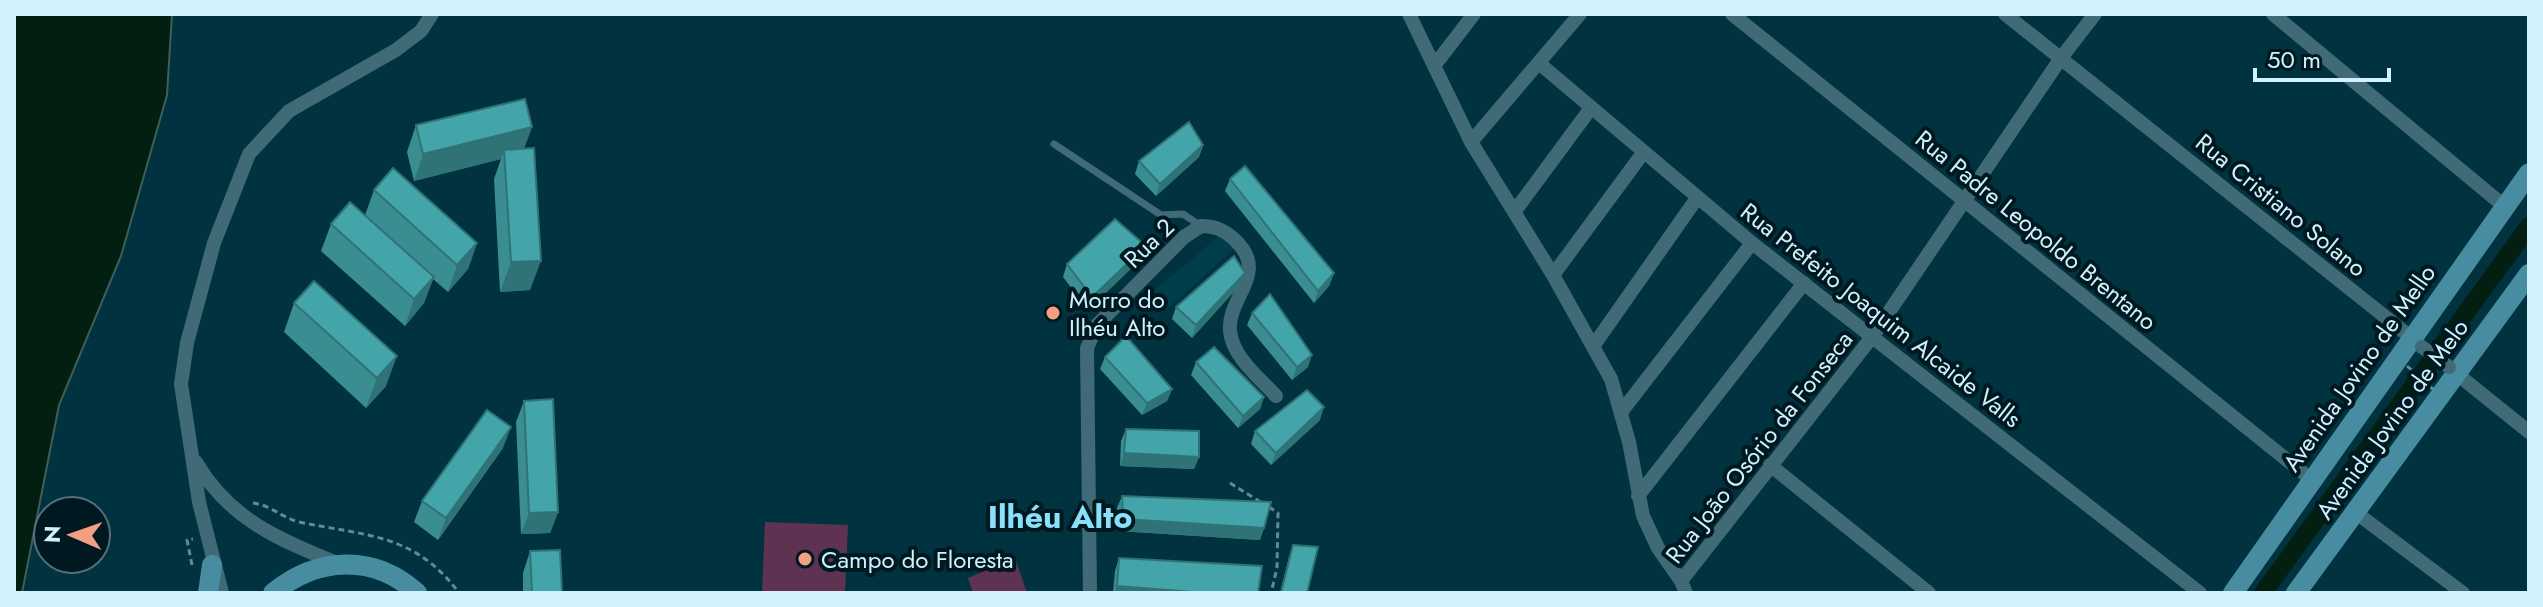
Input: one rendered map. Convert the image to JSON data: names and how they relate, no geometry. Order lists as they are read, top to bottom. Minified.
{"streets":{"main road":["Avenida Jovino de Mello","Avenida Jovino de Melo"],"street":["Rua Cristiano Solano","Rua Padre Leopoldo Brentano","Rua 2","Rua Prefeito Joaquim Alcaide Valls","Rua João Osório da Fonseca"]},"crossings":[["Rua Cristiano Solano","Avenida Jovino de Mello"],["Rua Cristiano Solano","Avenida Jovino de Melo"],["Rua Cristiano Solano","Rua João Osório da Fonseca"],["Rua Padre Leopoldo Brentano","Avenida Jovino de Mello"],["Rua Padre Leopoldo Brentano","Rua João Osório da Fonseca"],["Rua Prefeito Joaquim Alcaide Valls","Rua João Osório da Fonseca"]],"districts":["Ilhéu Alto"],"places":["Morro do Ilhéu Alto","Campo do Floresta"],"scale_bar":"50 m","north":"left"}
